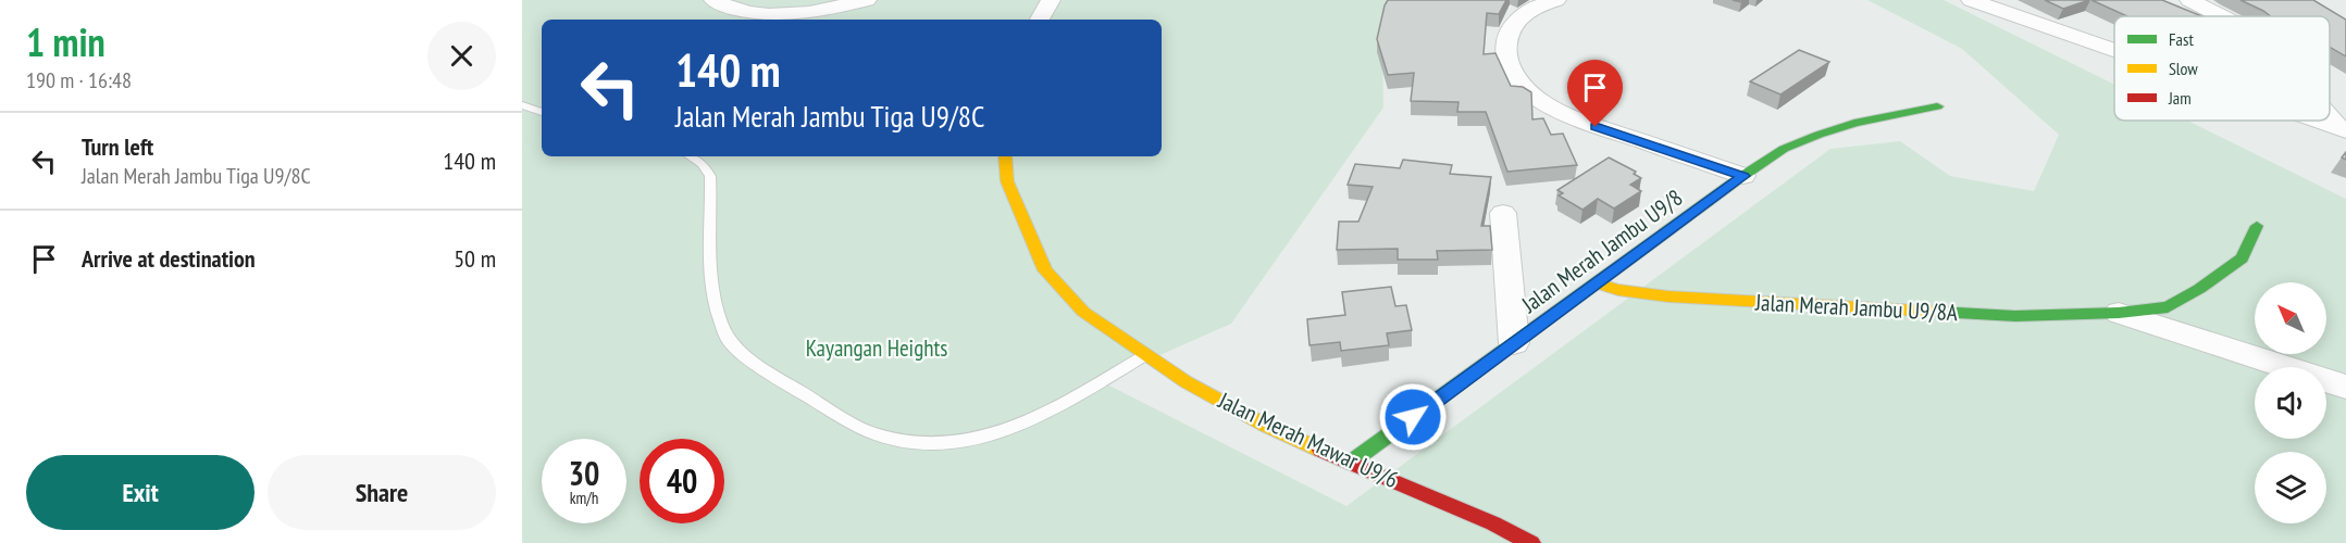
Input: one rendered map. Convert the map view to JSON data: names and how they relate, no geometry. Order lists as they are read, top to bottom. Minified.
{"streets":{"street":["Jalan Merah Jambu U9/8","Jalan Merah Jambu U9/8A","Jalan Merah Mawar U9/6"]},"crossings":[["Jalan Merah Jambu U9/8","Jalan Merah Jambu U9/8A"],["Jalan Merah Jambu U9/8","Jalan Merah Mawar U9/6"]],"parks":["Kayangan Heights"],"legend":["Fast","Slow","Jam"],"north":"top left","page":{"heading":["1 min","190 m · 16:48"],"turn":["140 m","Jalan Merah Jambu Tiga U9/8C"],"list":[{"name":"Turn left","note":"Jalan Merah Jambu Tiga U9/8C","value":"140 m"},{"name":"Arrive at destination","value":"50 m"}],"speed":"30 km/h","limit":"40","buttons":["Exit","Share"]}}
